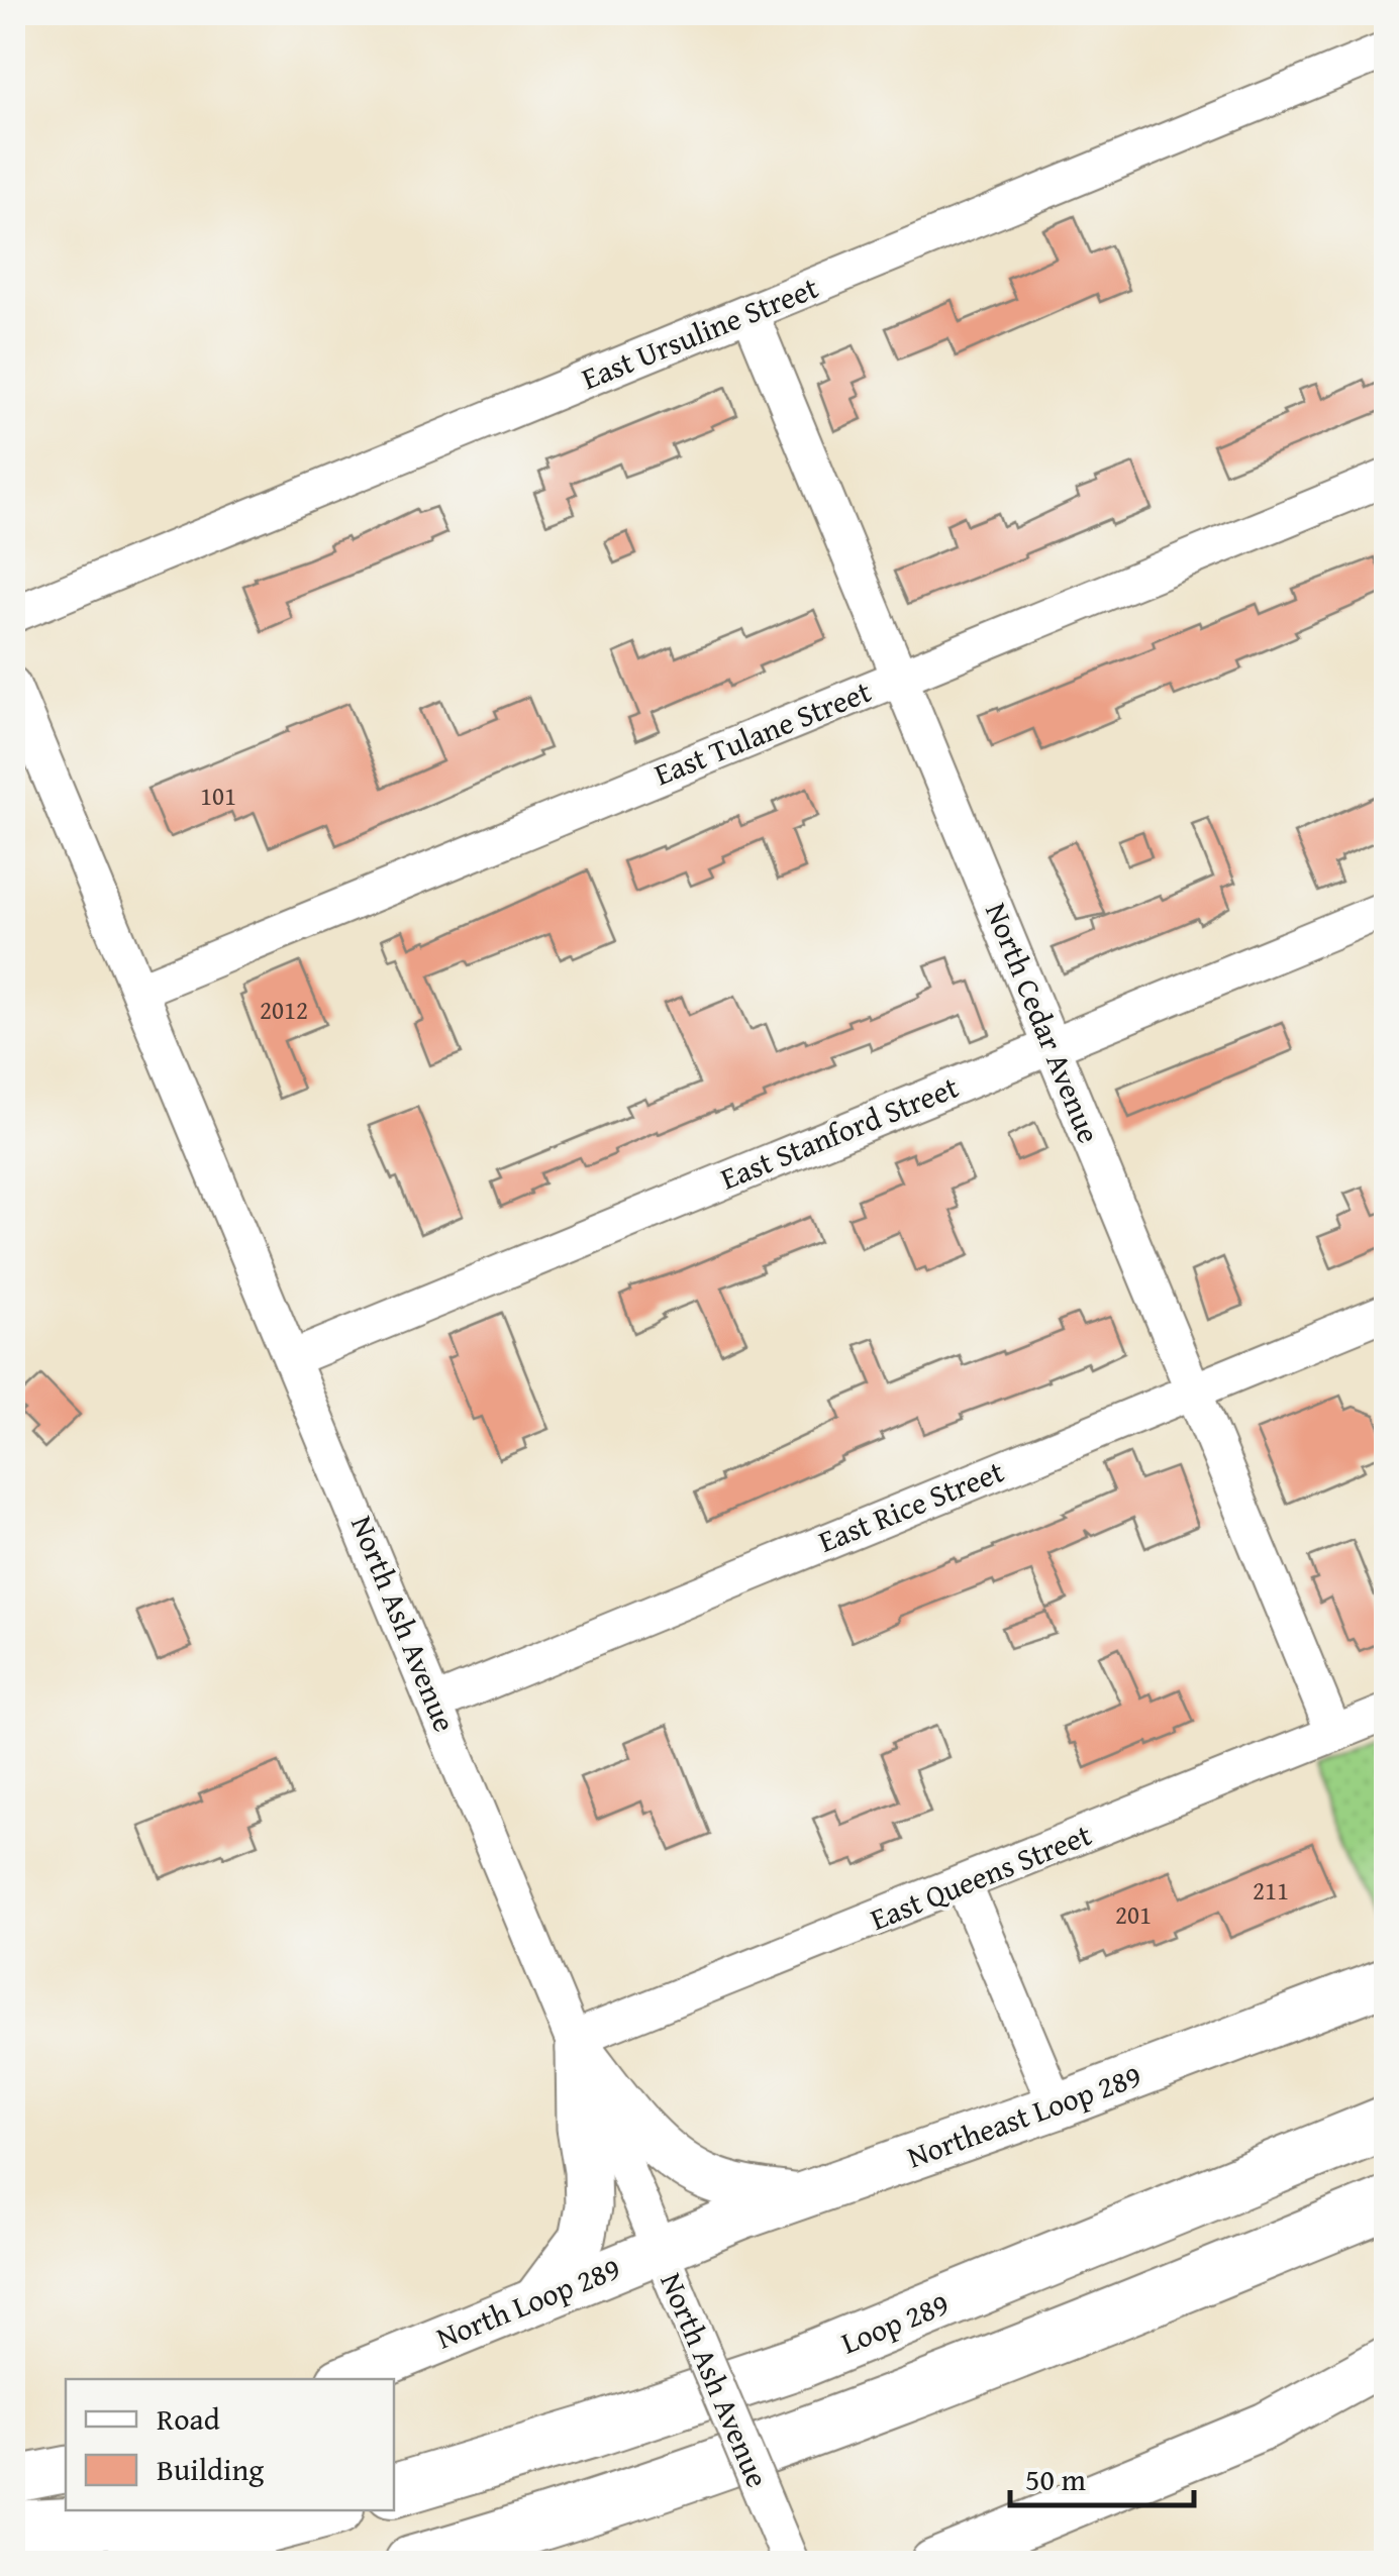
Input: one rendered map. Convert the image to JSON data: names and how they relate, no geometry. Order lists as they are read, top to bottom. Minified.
{"streets":{"highway":["Loop 289"],"main road":["Northeast Loop 289","North Loop 289"],"street":["East Ursuline Street","East Tulane Street","North Cedar Avenue","East Stanford Street","East Rice Street","North Ash Avenue","East Queens Street"]},"crossings":[["East Ursuline Street","North Cedar Avenue"],["East Tulane Street","North Cedar Avenue"],["East Tulane Street","North Ash Avenue"],["North Cedar Avenue","East Stanford Street"],["North Cedar Avenue","East Rice Street"],["North Cedar Avenue","East Queens Street"],["East Stanford Street","North Ash Avenue"],["East Rice Street","North Ash Avenue"],["North Ash Avenue","East Queens Street"],["North Ash Avenue","Northeast Loop 289"],["North Ash Avenue","North Loop 289"],["Northeast Loop 289","North Loop 289"]],"house_numbers":["101","2012","211","201"],"legend":["Road","Building"],"scale_bar":"50 m"}
